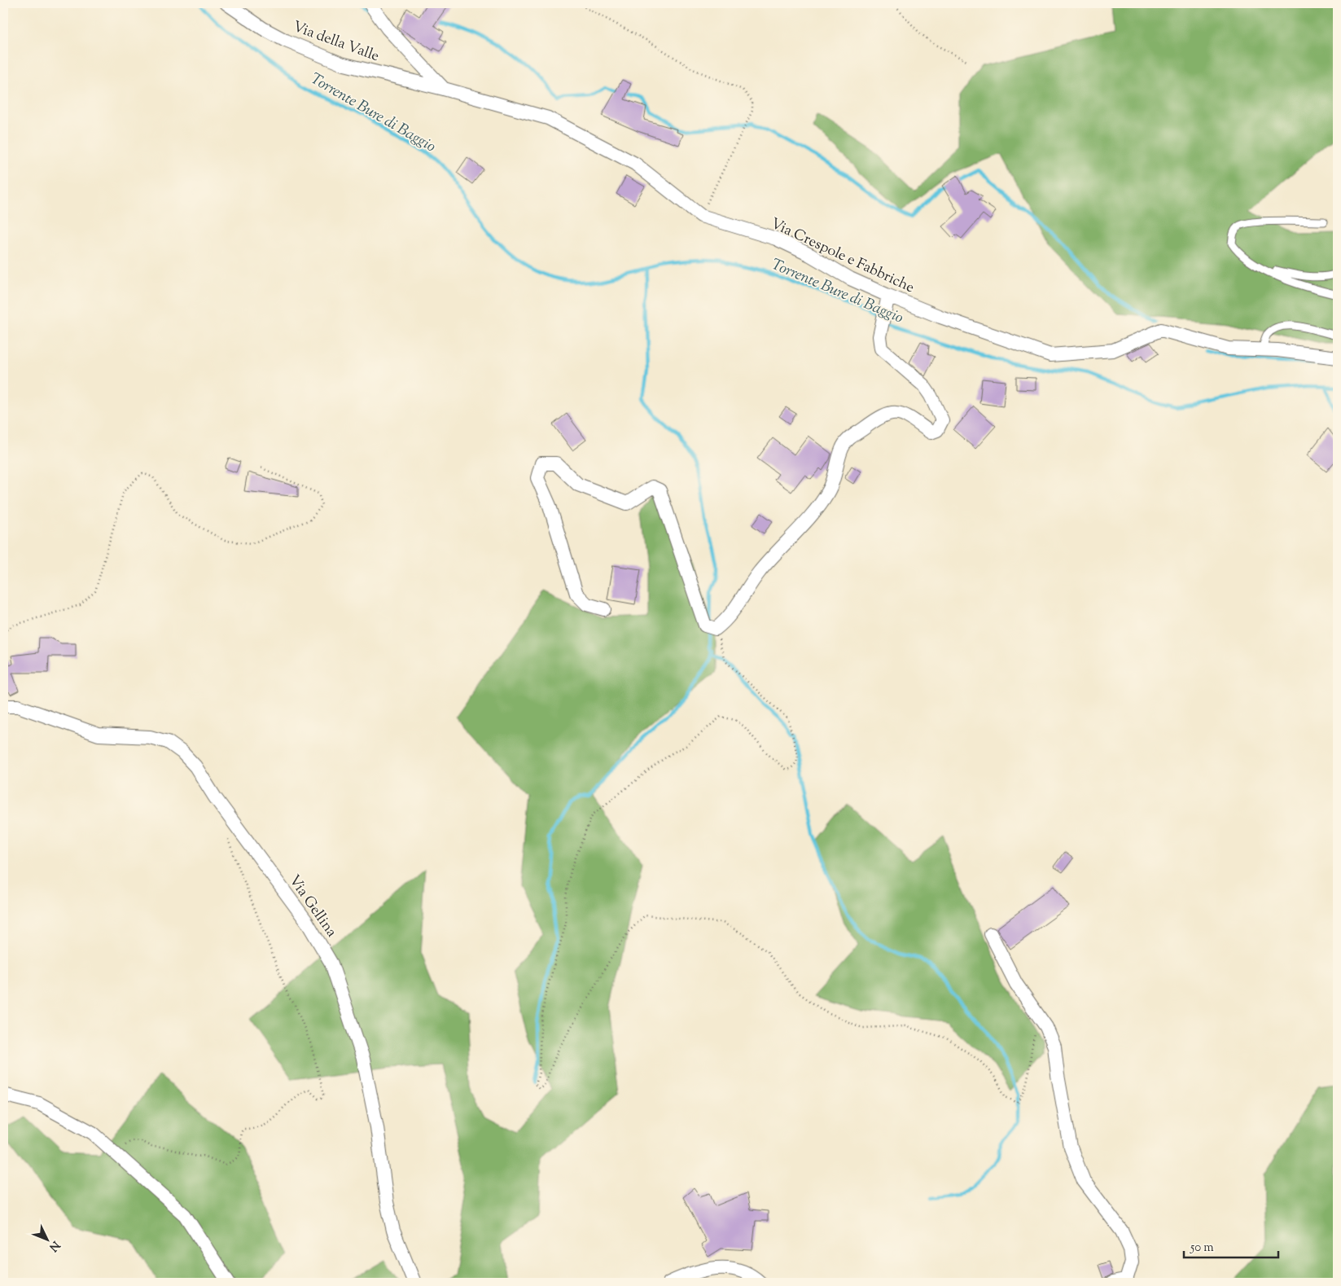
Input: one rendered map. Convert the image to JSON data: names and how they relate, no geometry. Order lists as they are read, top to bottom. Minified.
{"streets":{"street":["Via della Valle","Via Crespole e Fabbriche","Via Gellina"]},"crossings":[["Via della Valle","Via Crespole e Fabbriche"]],"water":["Torrente Bure di Baggio"],"scale_bar":"50 m","north":"bottom right"}
